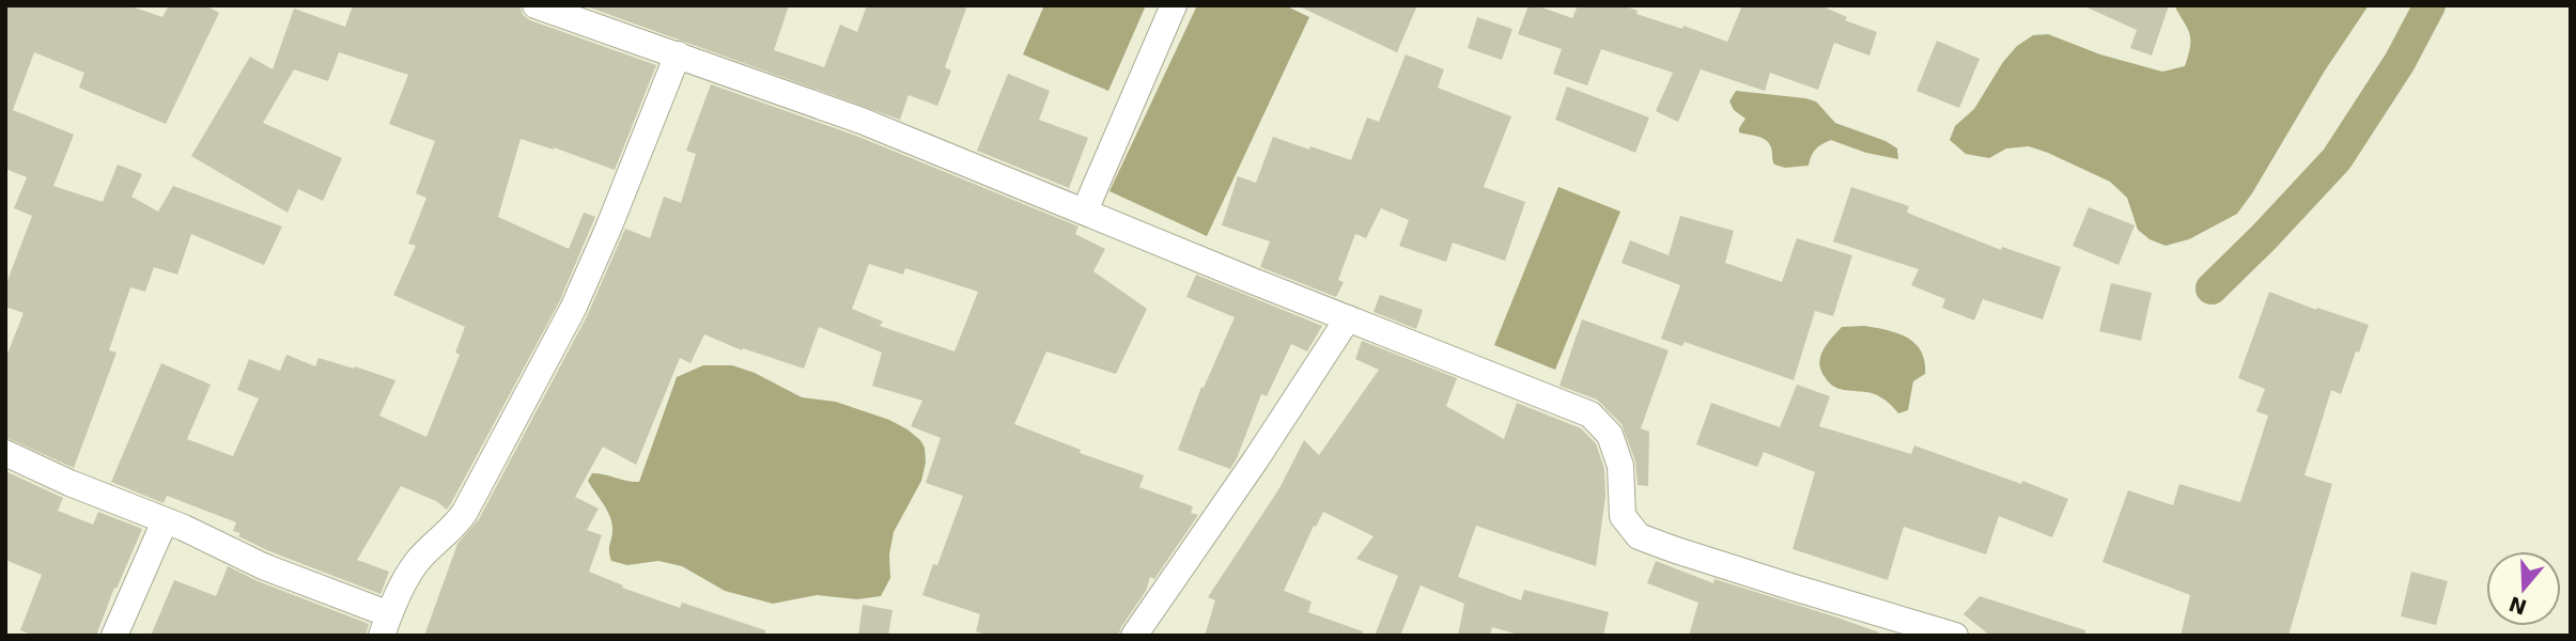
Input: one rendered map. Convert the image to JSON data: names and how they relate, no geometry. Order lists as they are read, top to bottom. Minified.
{"north":"bottom"}
